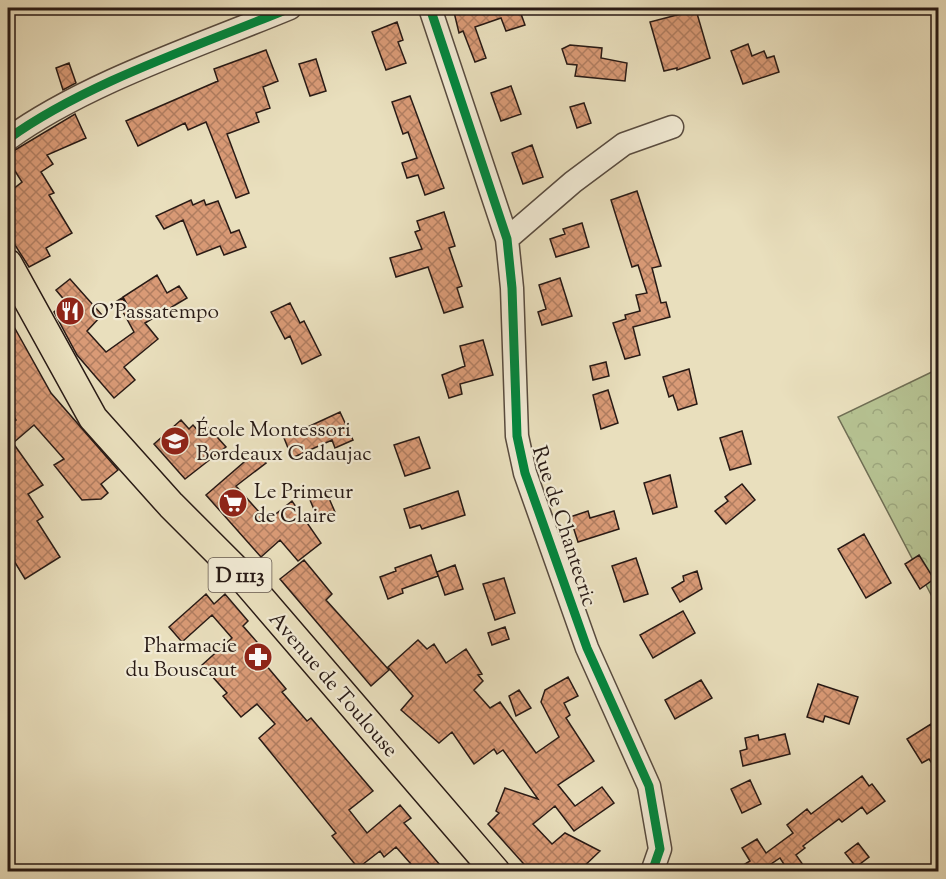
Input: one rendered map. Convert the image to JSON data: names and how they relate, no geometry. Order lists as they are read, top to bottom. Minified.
{"streets":{"main road":["D 1113","Avenue de Toulouse"],"street":["Rue de Chantecric"]},"places":{"restaurant":["O'Passatempo"],"school or university":["École Montessori Bordeaux Cadaujac"],"supermarket":["Le Primeur de Claire"],"pharmacy":["Pharmacie du Bouscaut"]}}
